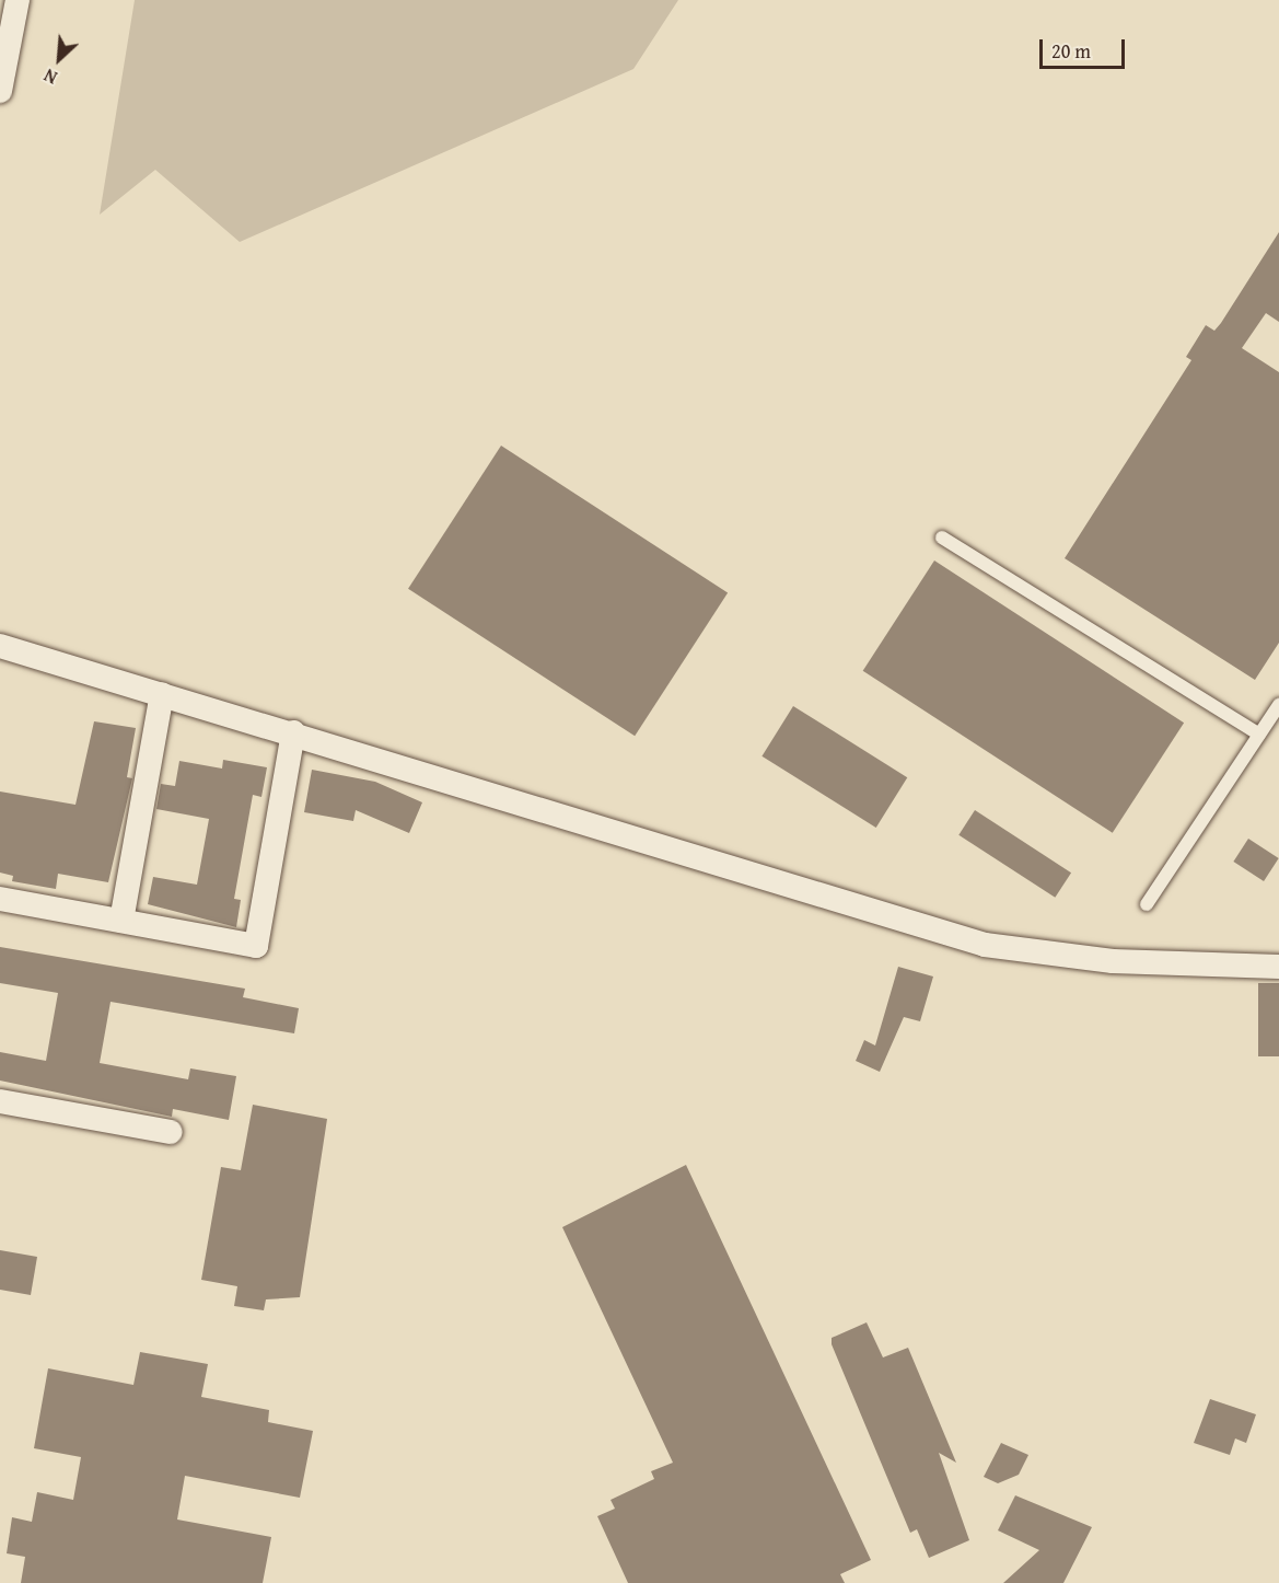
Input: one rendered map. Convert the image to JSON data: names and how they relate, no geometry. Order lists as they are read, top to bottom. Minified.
{"scale_bar":"20 m","north":"bottom left"}
